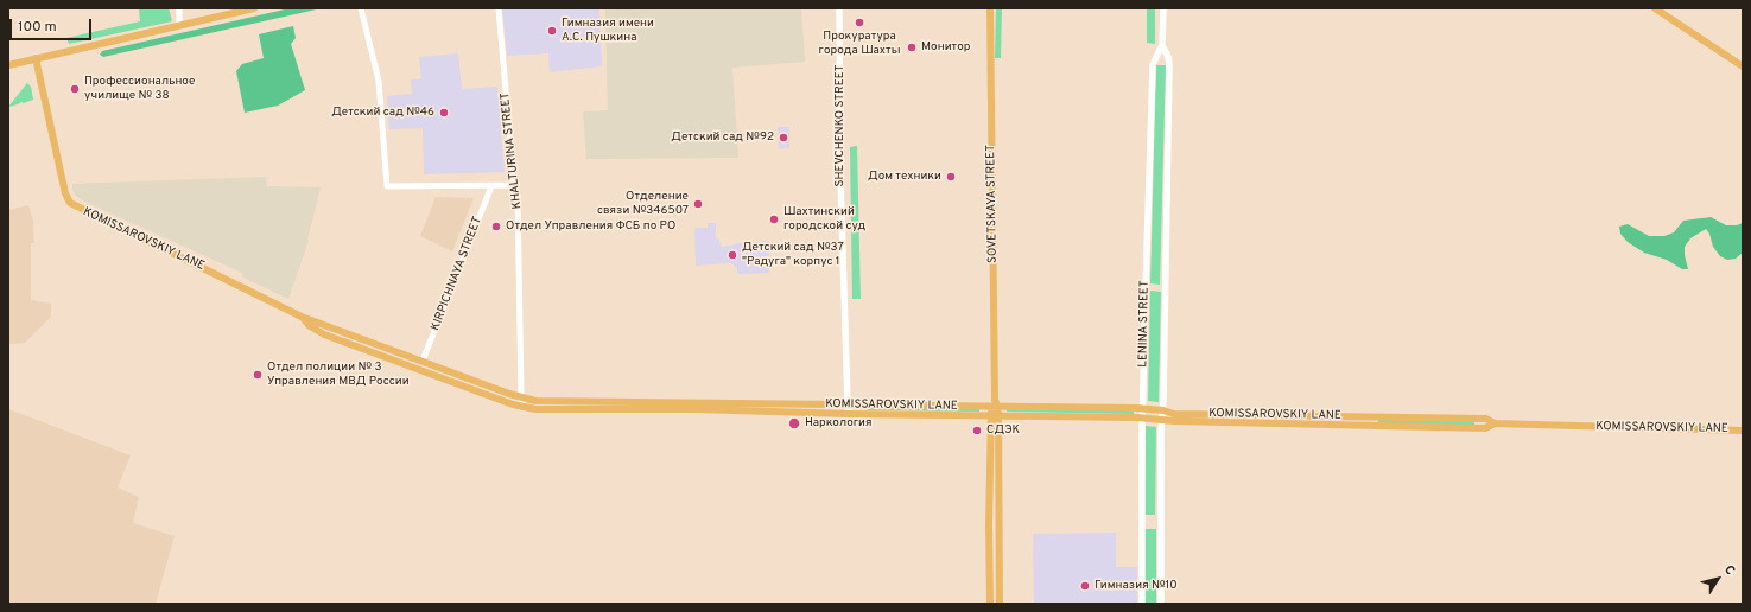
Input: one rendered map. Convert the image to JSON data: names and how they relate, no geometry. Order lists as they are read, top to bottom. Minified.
{"streets":{"main road":["SHEVCHENKO STREET","SOVETSKAYA STREET","KOMISSAROVSKIY LANE","LENINA STREET"],"street":["KHALTURINA STREET","KIRPICHNAYA STREET"]},"crossings":[["SHEVCHENKO STREET","KOMISSAROVSKIY LANE"],["KHALTURINA STREET","KOMISSAROVSKIY LANE"],["SOVETSKAYA STREET","KOMISSAROVSKIY LANE"],["KOMISSAROVSKIY LANE","KIRPICHNAYA STREET"],["KOMISSAROVSKIY LANE","LENINA STREET"]],"places":["Прокуратура города Шахты","Гимназия имени А.С. Пушкина","Монитор","Профессиональное училище № 38","Детский сад №46","Детский сад №92","Дом техники","Отделение связи №346507","Шахтинский городской суд","Отдел Управления ФСБ по РО","Детский сад №37 \"Радуга\" корпус 1","Отдел полиции № 3 Управления МВД России","Наркология","СДЭК","Гимназия №10"],"scale_bar":"100 m","north":"top right"}
